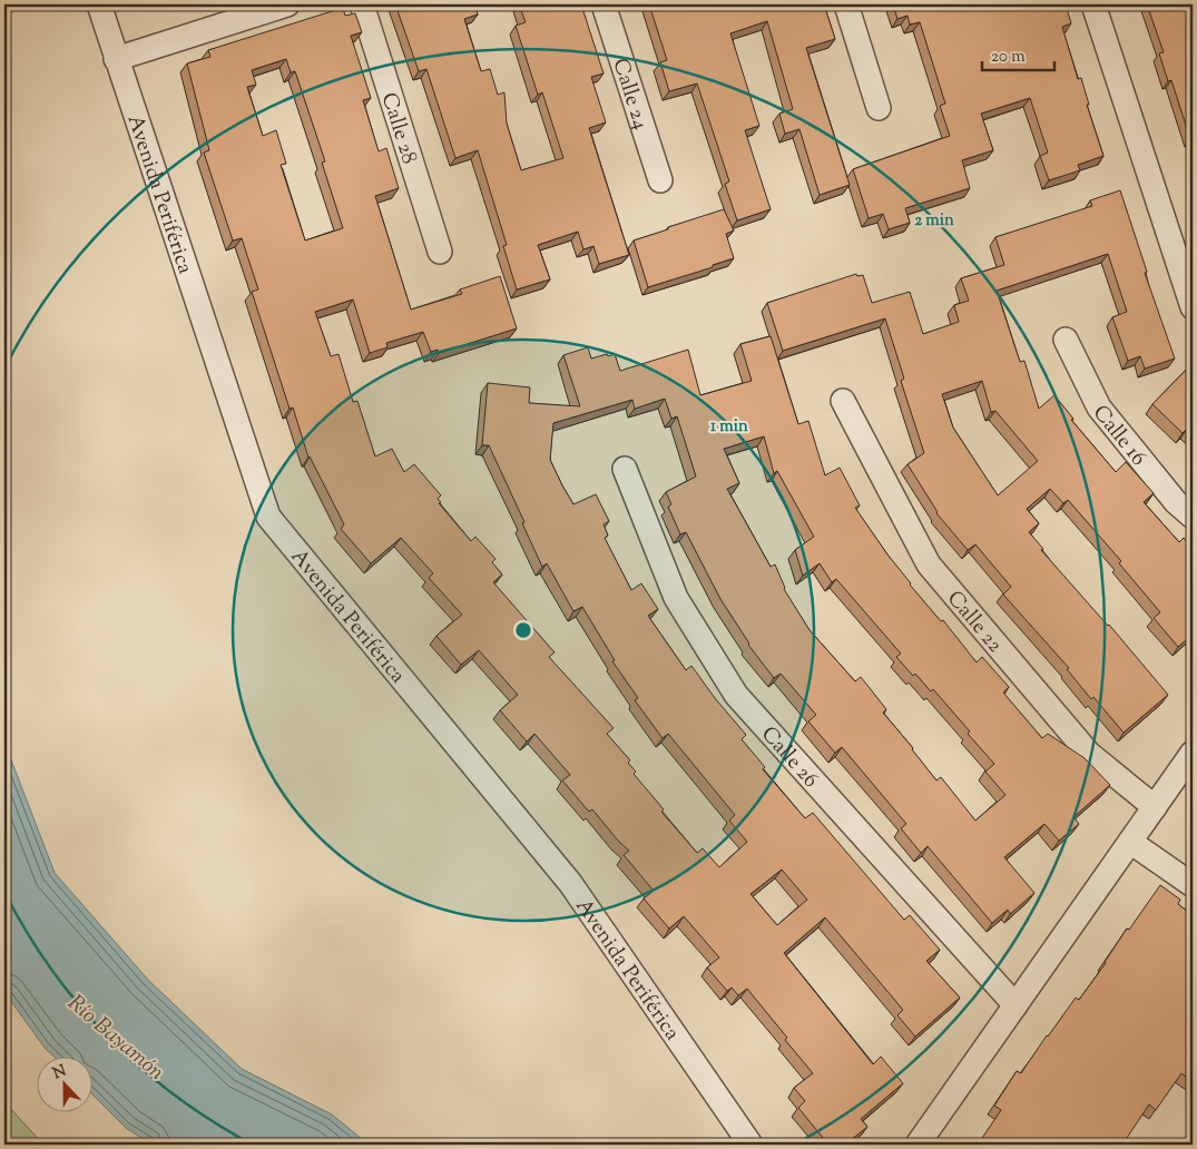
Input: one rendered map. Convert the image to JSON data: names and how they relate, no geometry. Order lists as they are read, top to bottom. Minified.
{"streets":{"street":["Calle 24","Calle 28","Avenida Periférica","Calle 16","Calle 22","Calle 26"]},"water":["Río Bayamón"],"scale_bar":"20 m","north":"top","rings":["2 min","1 min"]}
